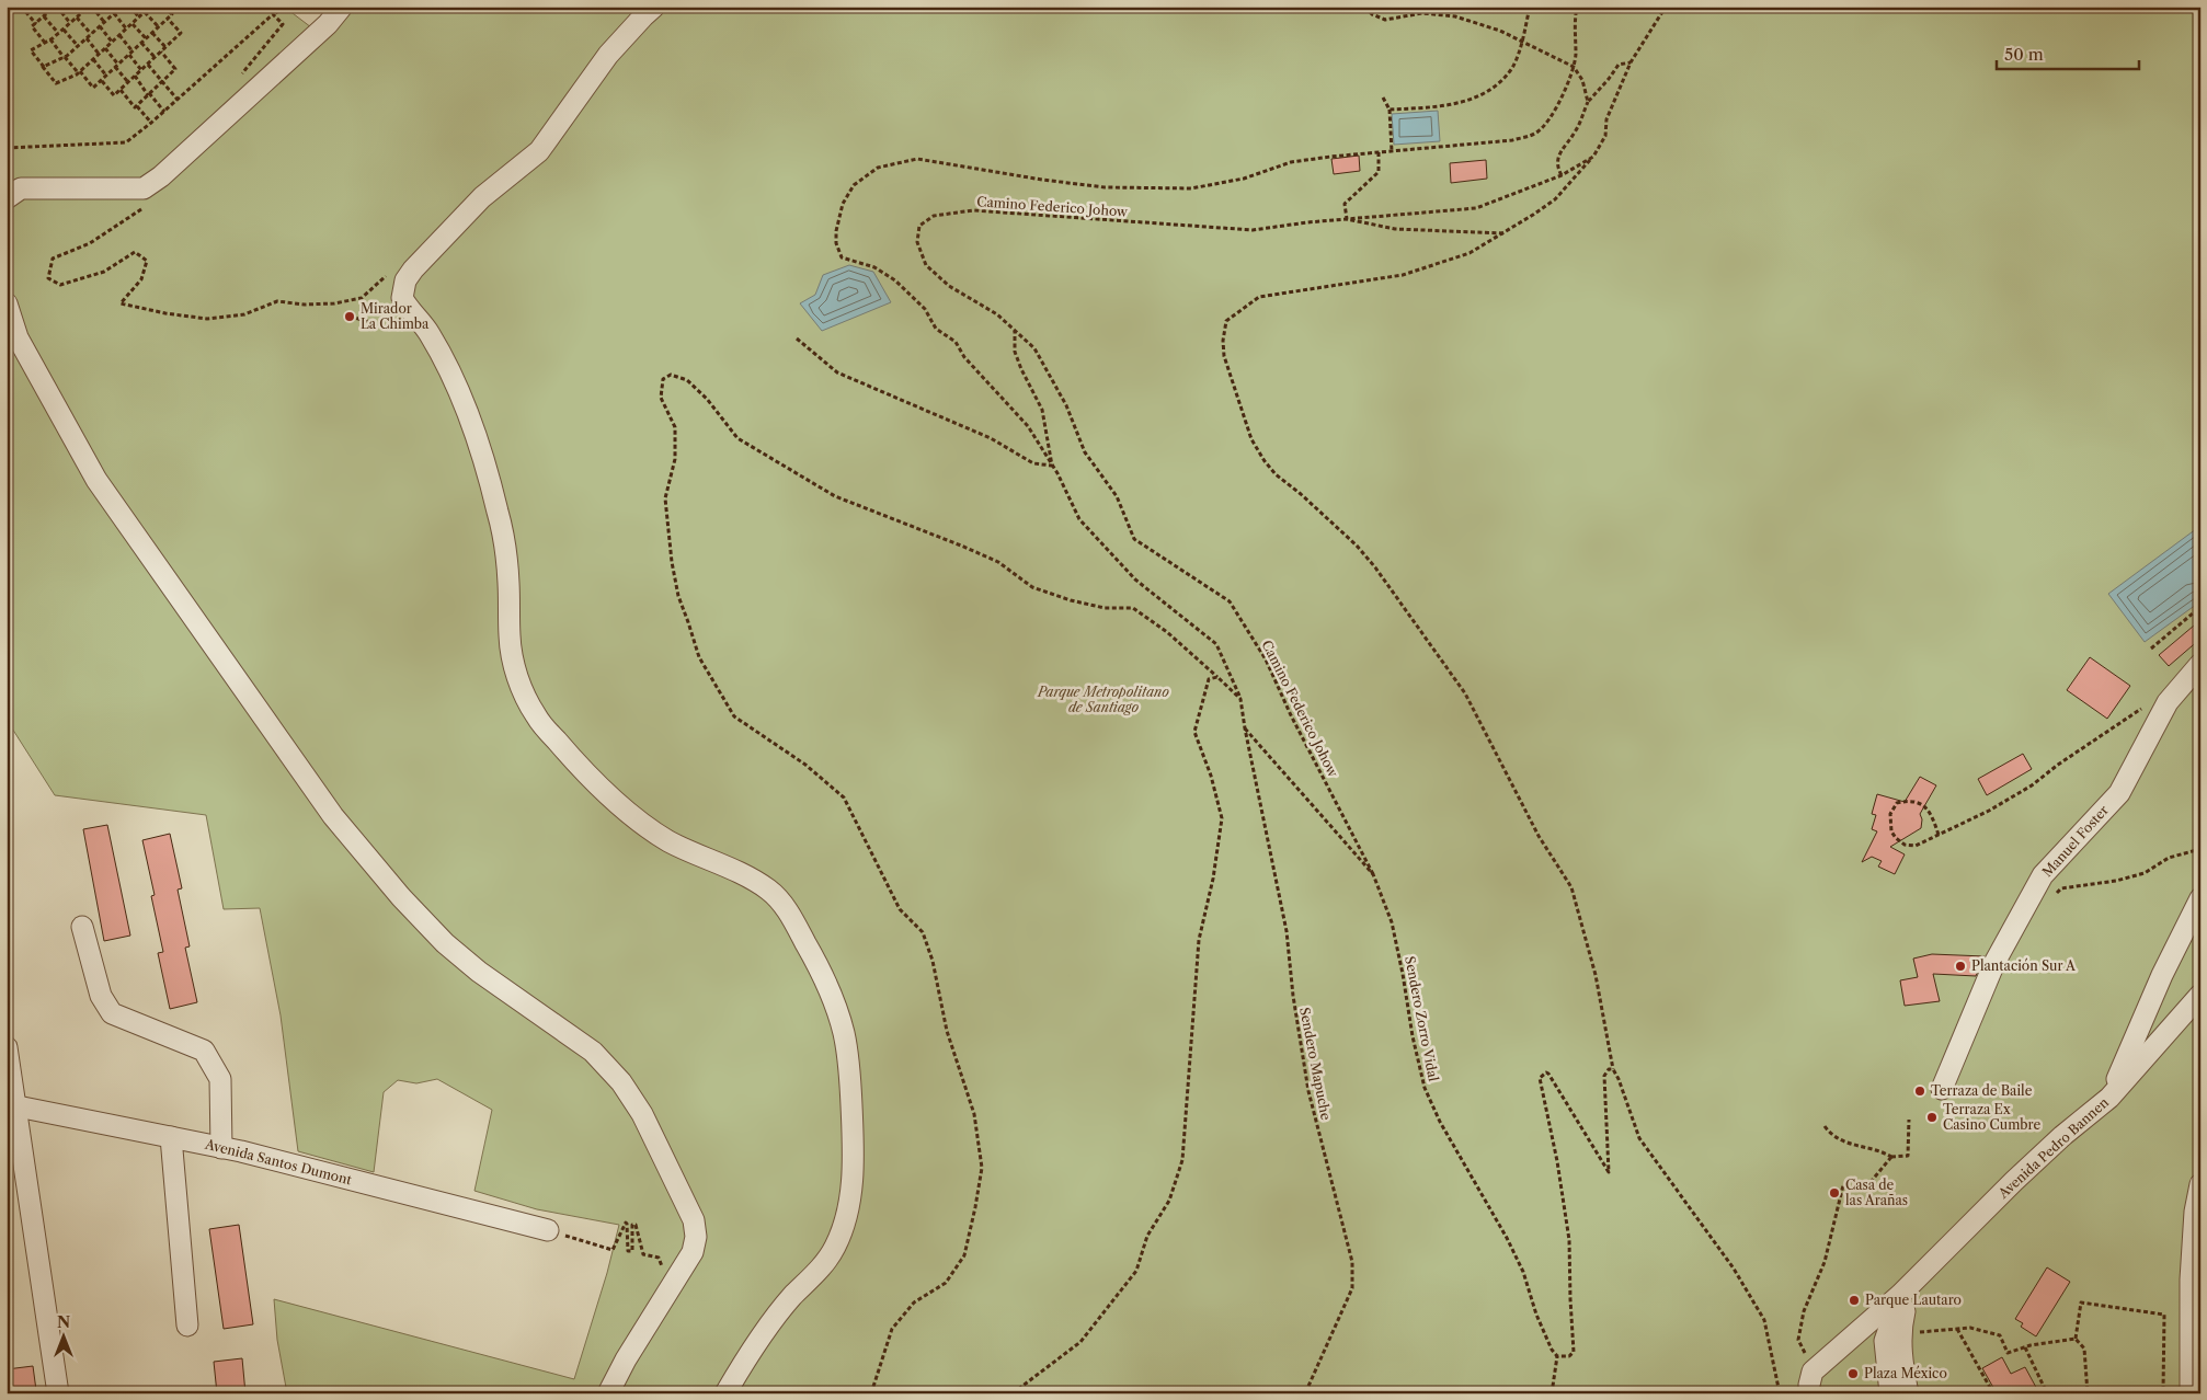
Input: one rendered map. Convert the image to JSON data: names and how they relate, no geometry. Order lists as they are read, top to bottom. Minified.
{"streets":{"street":["Manuel Foster","Avenida Pedro Bannen","Avenida Santos Dumont"],"path":["Camino Federico Johow","Sendero Zorro Vidal","Sendero Mapuche"]},"crossings":[["Camino Federico Johow","Sendero Zorro Vidal"],["Sendero Zorro Vidal","Sendero Mapuche"]],"parks":["Parque Metropolitano de Santiago"],"places":["Mirador La Chimba","Plantación Sur A","Terraza de Baile","Terraza Ex Casino Cumbre","Casa de las Arañas","Parque Lautaro","Plaza México"],"scale_bar":"50 m","north":"top"}
